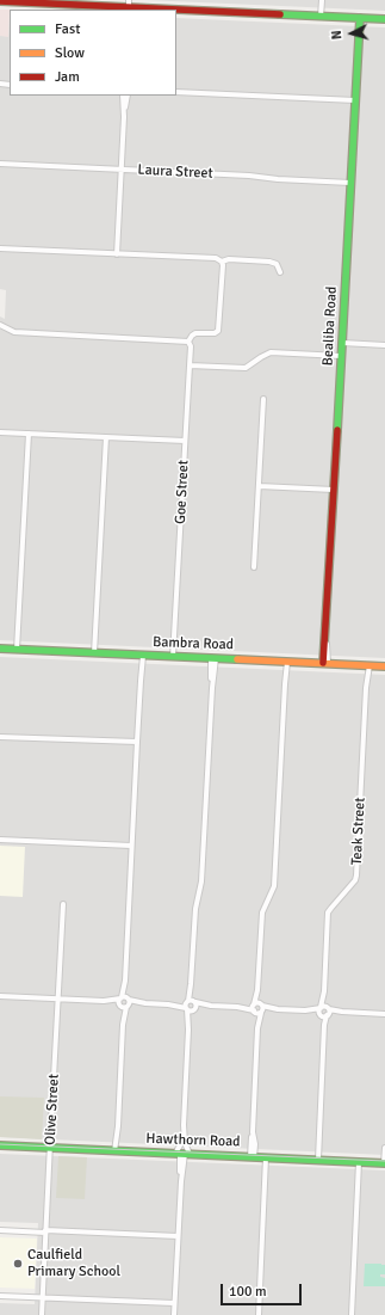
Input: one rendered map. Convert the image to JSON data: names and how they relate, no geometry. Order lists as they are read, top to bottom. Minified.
{"streets":{"street":["Laura Street","Bealiba Road","Goe Street","Bambra Road","Teak Street","Olive Street","Hawthorn Road"]},"crossings":[["Laura Street","Bealiba Road"],["Bealiba Road","Bambra Road"],["Goe Street","Bambra Road"],["Bambra Road","Teak Street"],["Teak Street","Hawthorn Road"],["Olive Street","Hawthorn Road"]],"places":["Caulfield Primary School"],"legend":["Fast","Slow","Jam"],"scale_bar":"100 m","north":"left"}
